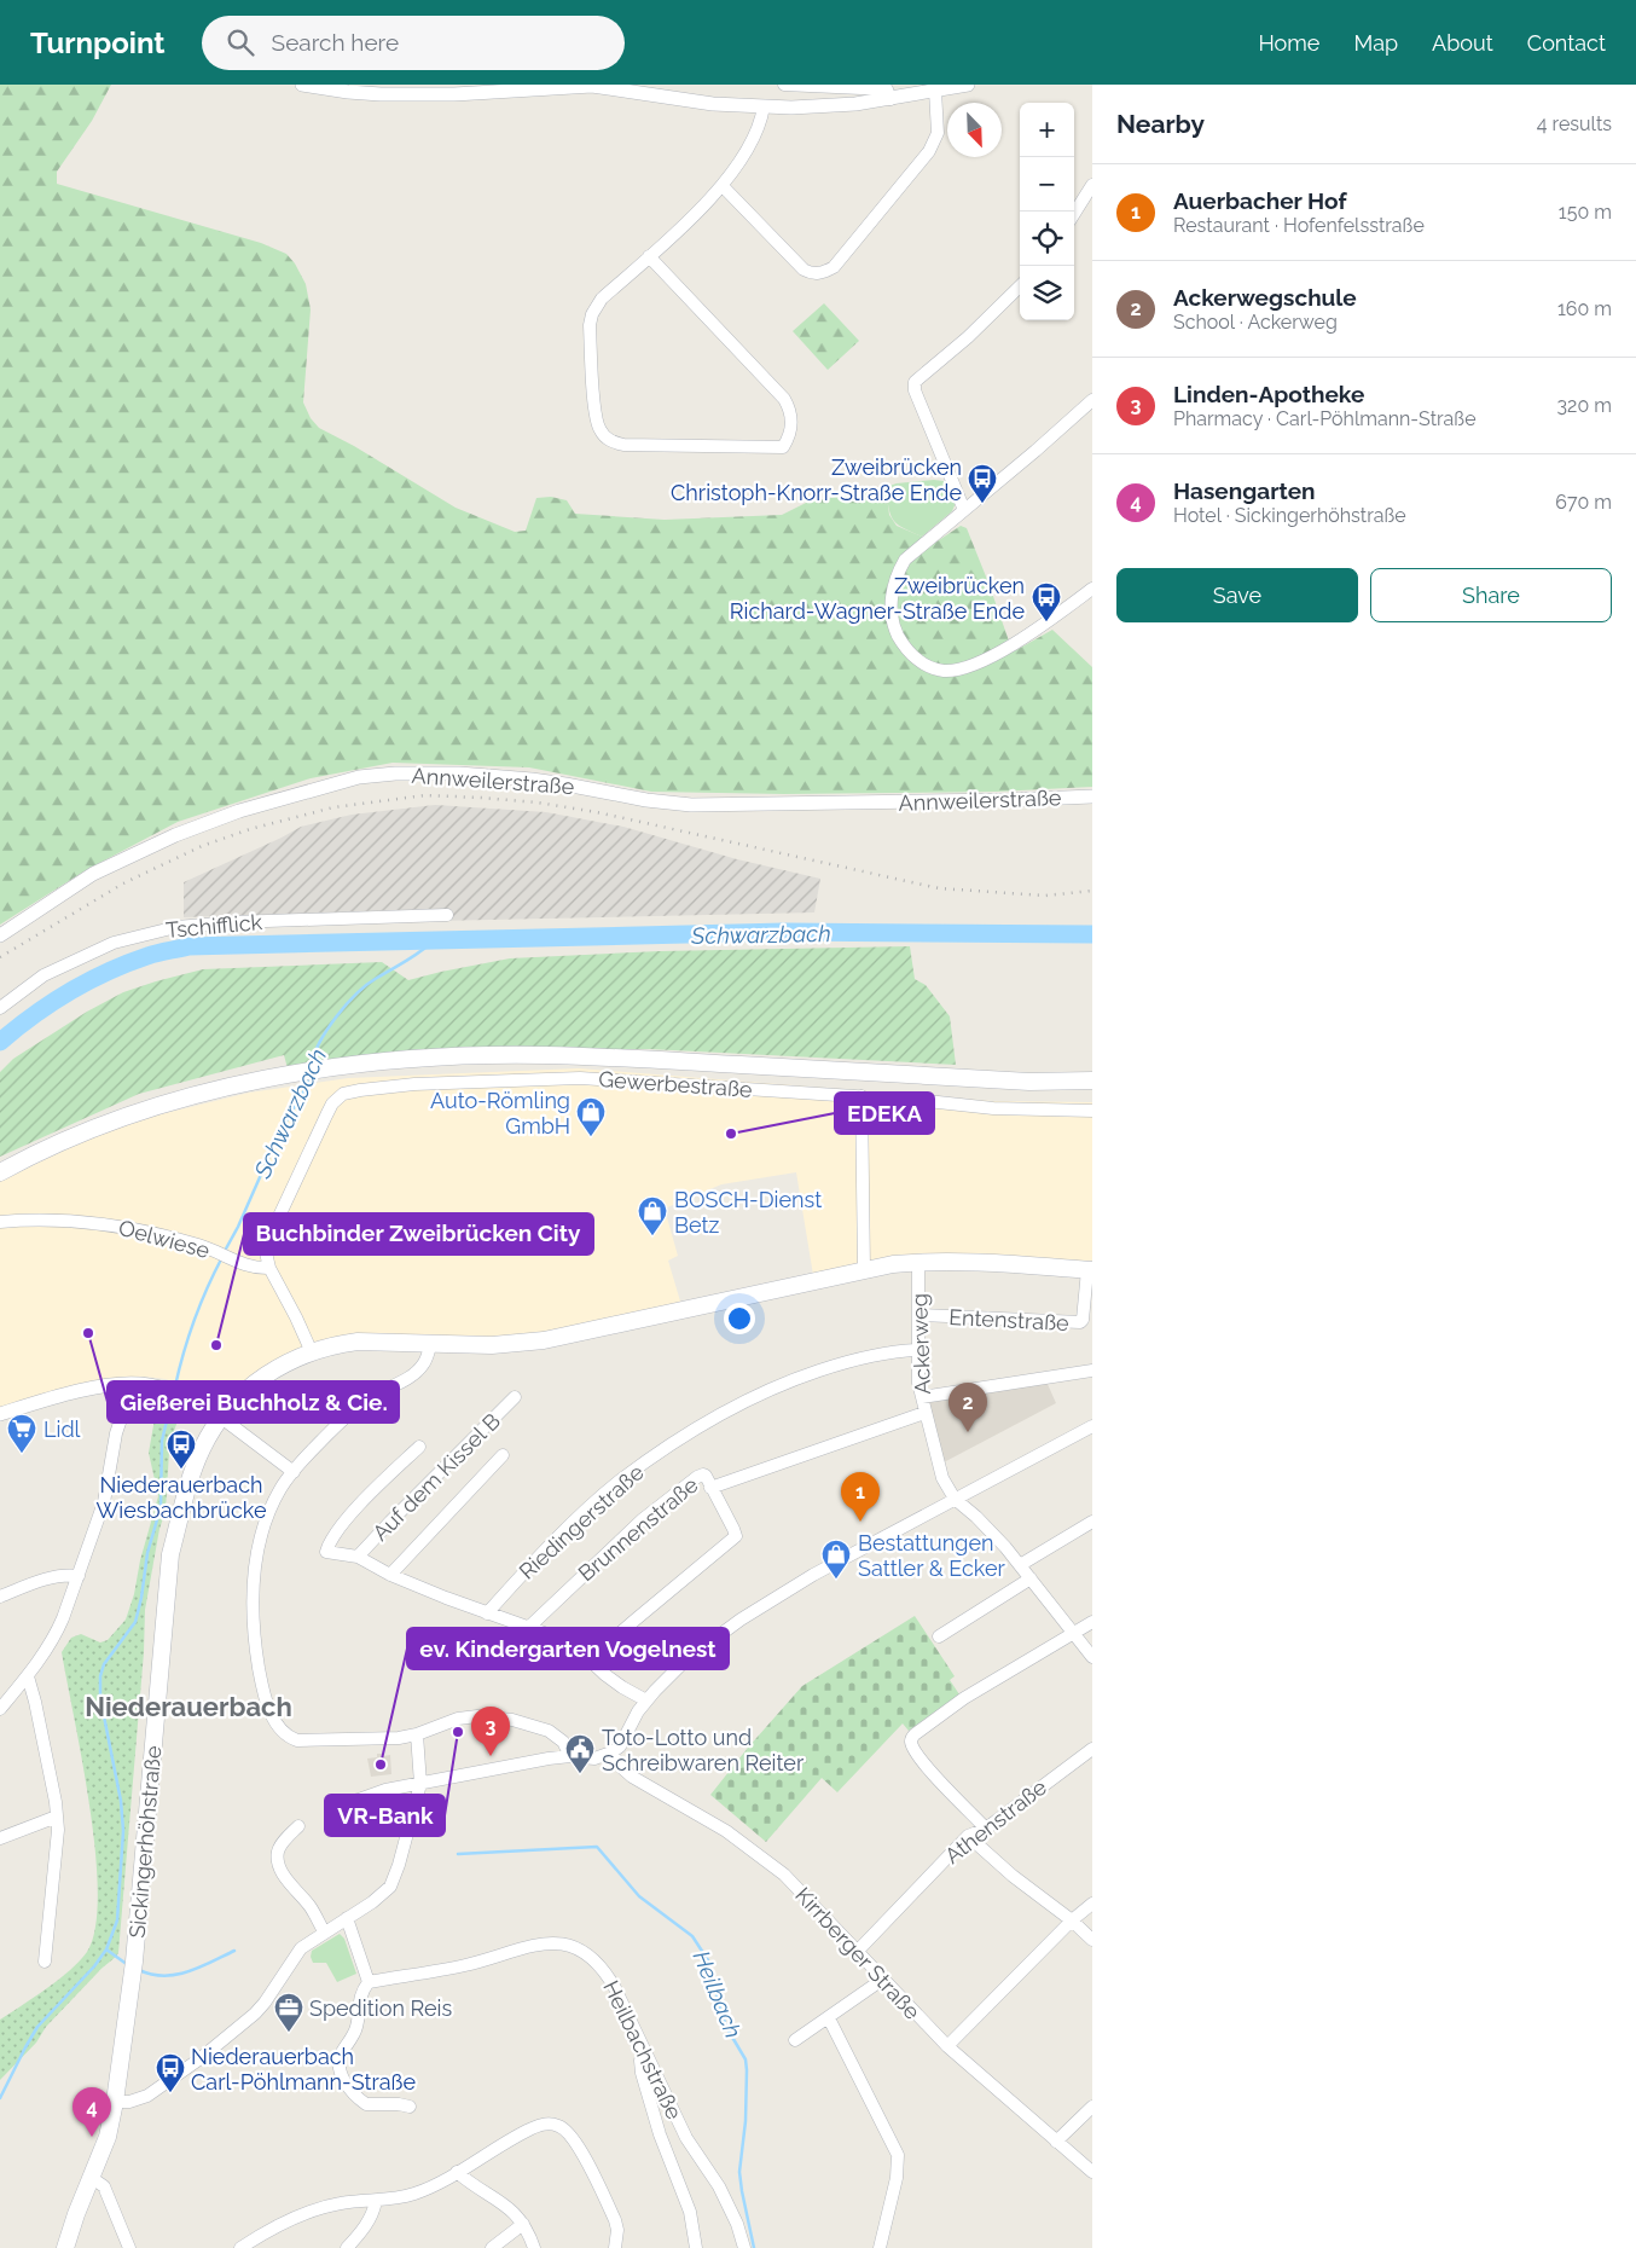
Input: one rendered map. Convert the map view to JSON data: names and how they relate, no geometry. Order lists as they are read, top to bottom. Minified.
{"streets":{"main road":["Sickingerhöhstraße"],"street":["Annweilerstraße","Tschifflick","Gewerbestraße","Oelwiese","Entenstraße","Ackerweg","Auf dem Kissel B","Riedingerstraße","Brunnenstraße","Athenstraße","Kirrberger Straße","Heilbachstraße"]},"crossings":[["Gewerbestraße","Oelwiese"],["Entenstraße","Ackerweg"],["Entenstraße","Sickingerhöhstraße"],["Ackerweg","Riedingerstraße"],["Ackerweg","Brunnenstraße"],["Ackerweg","Sickingerhöhstraße"],["Athenstraße","Kirrberger Straße"]],"districts":["Niederauerbach"],"water":["Schwarzbach","Heilbach"],"places":{"bus stop":["Zweibrücken Christoph-Knorr-Straße Ende","Zweibrücken Richard-Wagner-Straße Ende","Niederauerbach Wiesbachbrücke","Niederauerbach Carl-Pöhlmann-Straße"],"other":["EDEKA","Gießerei Buchholz & Cie.","Buchbinder Zweibrücken City","VR-Bank","ev. Kindergarten Vogelnest"],"shop":["Auto-Römling GmbH","BOSCH-Dienst Betz","Bestattungen Sattler & Ecker"],"supermarket":["Lidl"],"public building":["Toto-Lotto und Schreibwaren Reiter"],"office":["Spedition Reis"]},"north":"bottom right","page":{"header":"Turnpoint","search":"Search here","nav":["Home","Map","About","Contact"],"heading":["Nearby","4 results"],"map_buttons":["+","−"],"list":[{"mark":"1","name":"Auerbacher Hof","note":"Restaurant · Hofenfelsstraße","value":"150 m"},{"mark":"2","name":"Ackerwegschule","note":"School · Ackerweg","value":"160 m"},{"mark":"3","name":"Linden-Apotheke","note":"Pharmacy · Carl-Pöhlmann-Straße","value":"320 m"},{"mark":"4","name":"Hasengarten","note":"Hotel · Sickingerhöhstraße","value":"670 m"}],"buttons":["Save","Share"],"pins":["2","1","3","4"]}}
